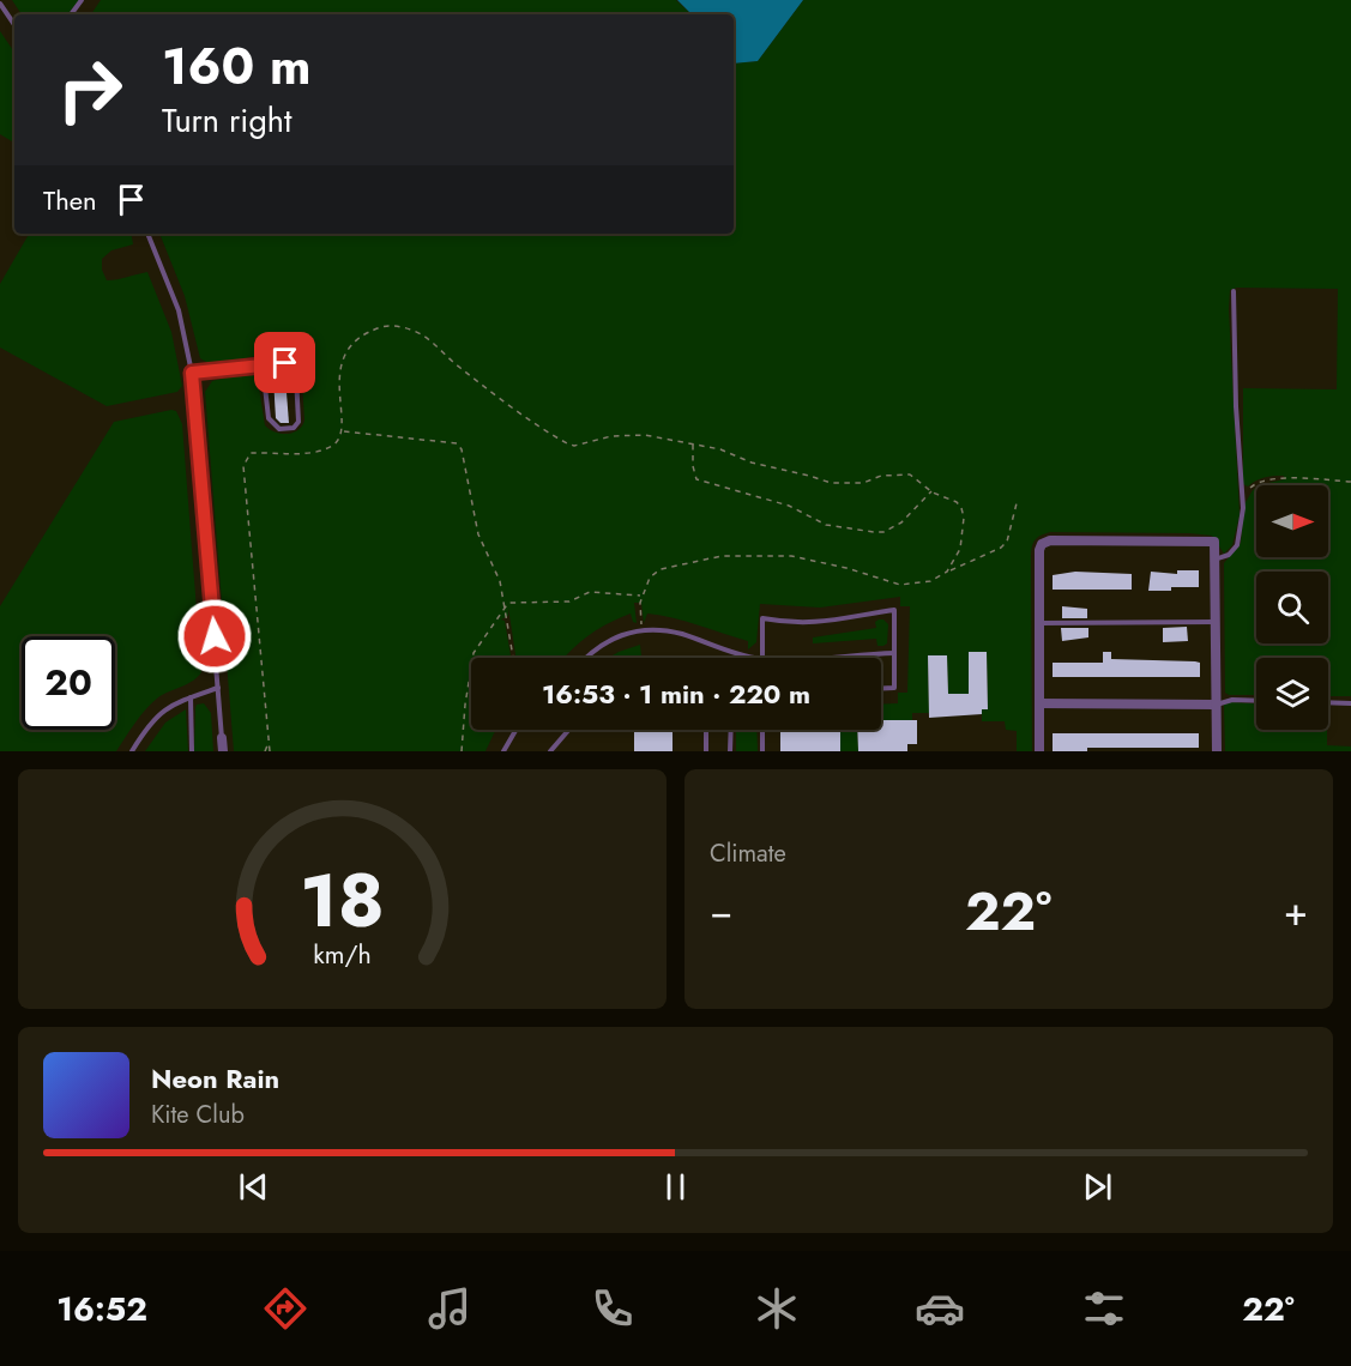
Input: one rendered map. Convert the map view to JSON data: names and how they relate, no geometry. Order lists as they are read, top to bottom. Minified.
{"north":"right","page":{"turn":["160 m","Turn right"],"then":"Then","limit":"20","trip":"16:53 · 1 min · 220 m","tile":"Climate","heat":["−","22°","+"],"song":["Neon Rain","Kite Club"],"tabs":["16:52","22°"],"gauge":["18","km/h"]}}
